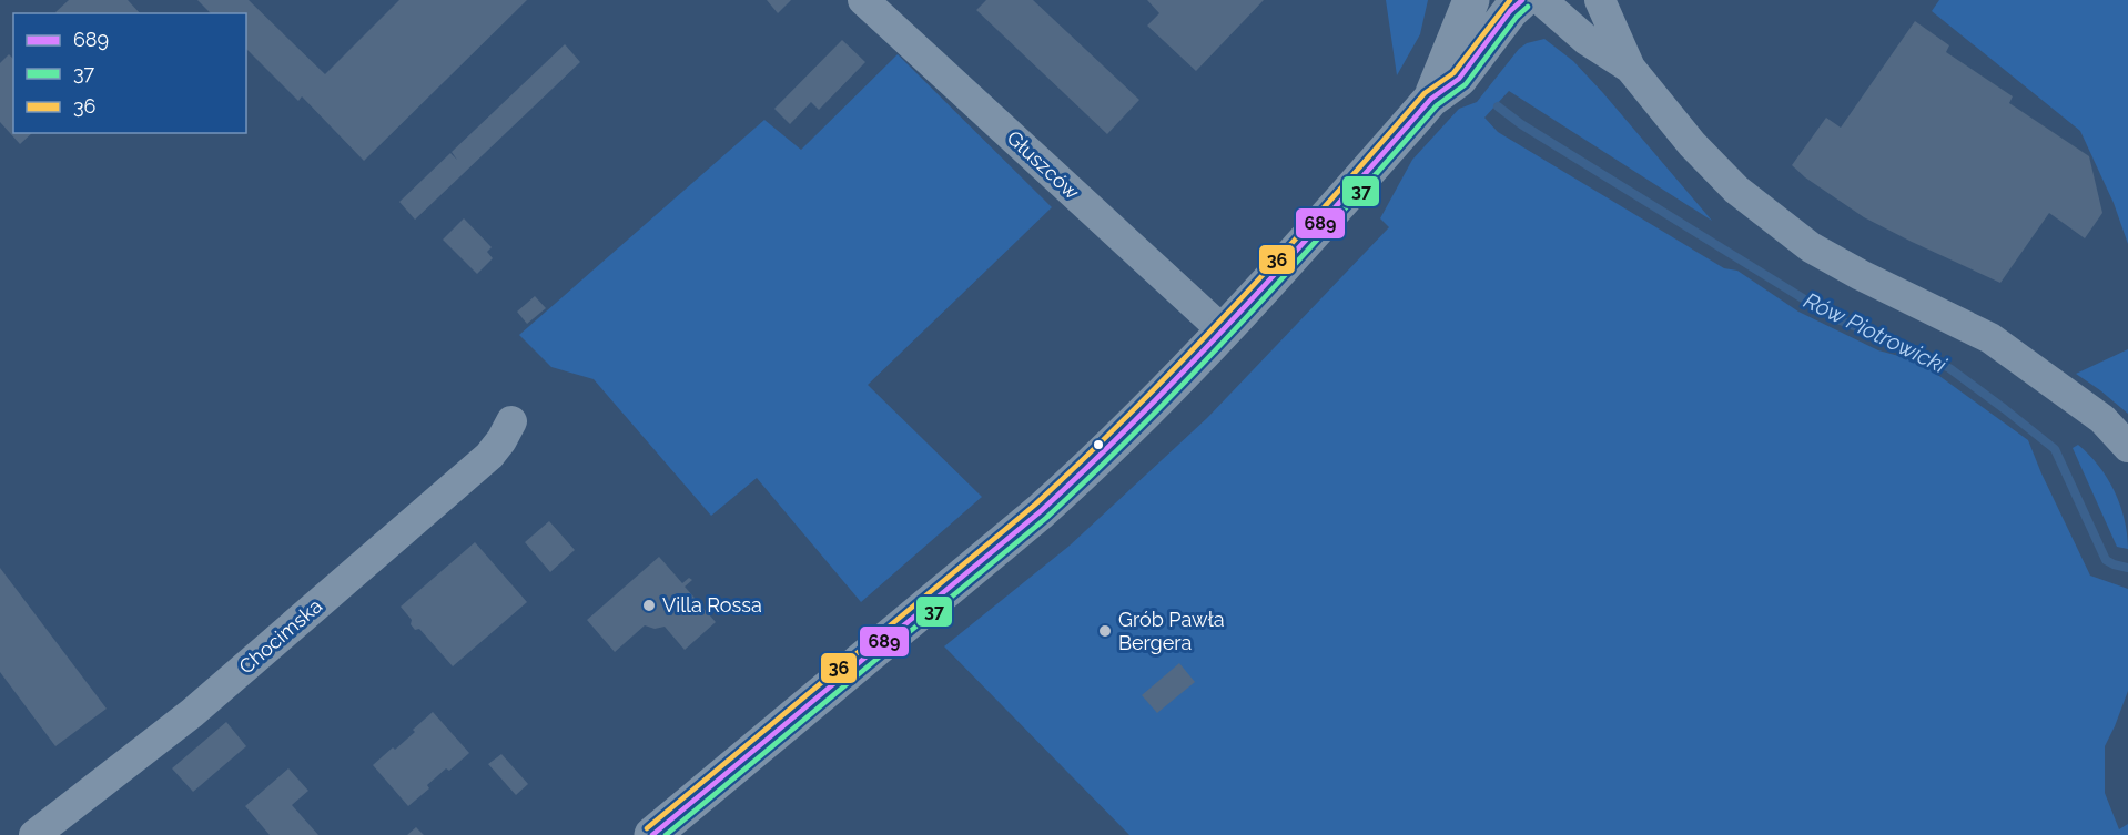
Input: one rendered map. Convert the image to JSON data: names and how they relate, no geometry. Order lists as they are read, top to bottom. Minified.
{"streets":{"street":["Głuszców","Chocimska"]},"water":["Rów Piotrowicki"],"places":["Villa Rossa","Grób Pawła Bergera"],"lines":["transit line 689","transit line 36","transit line 37"],"legend":["689","37","36"]}
